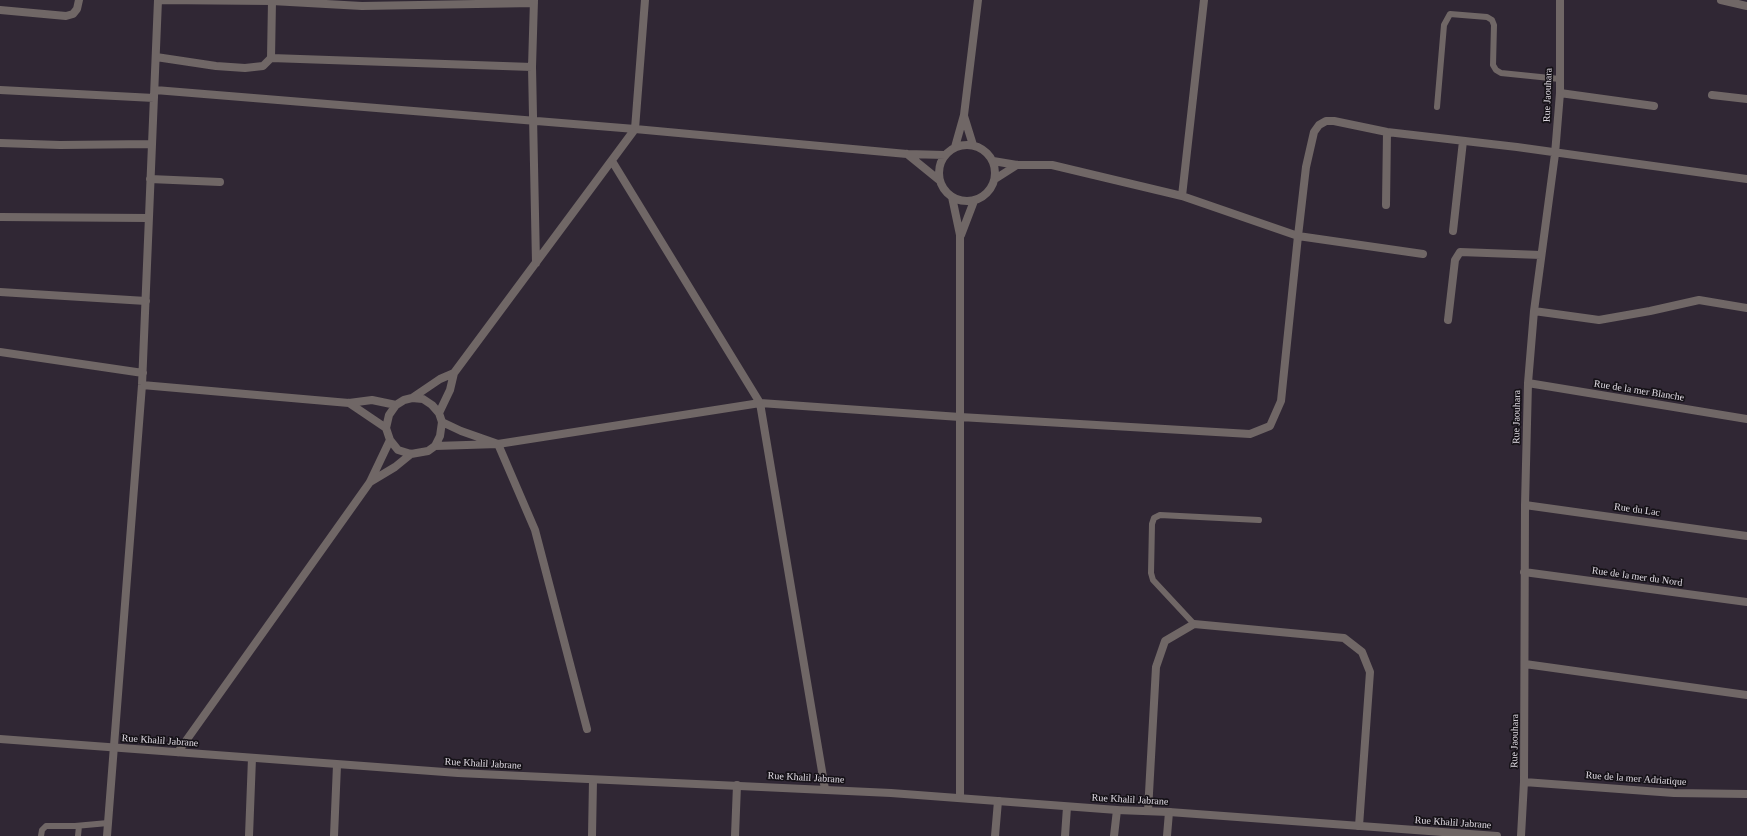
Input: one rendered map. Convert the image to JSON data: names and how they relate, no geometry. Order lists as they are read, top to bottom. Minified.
{"streets":{"street":["Rue Jaouhara","Rue de la mer Blanche","Rue du Lac","Rue de la mer du Nord","Rue Khalil Jabrane","Rue de la mer Adriatique"]},"crossings":[["Rue Jaouhara","Rue de la mer Blanche"],["Rue Jaouhara","Rue du Lac"],["Rue Jaouhara","Rue de la mer du Nord"],["Rue Jaouhara","Rue de la mer Adriatique"]]}
